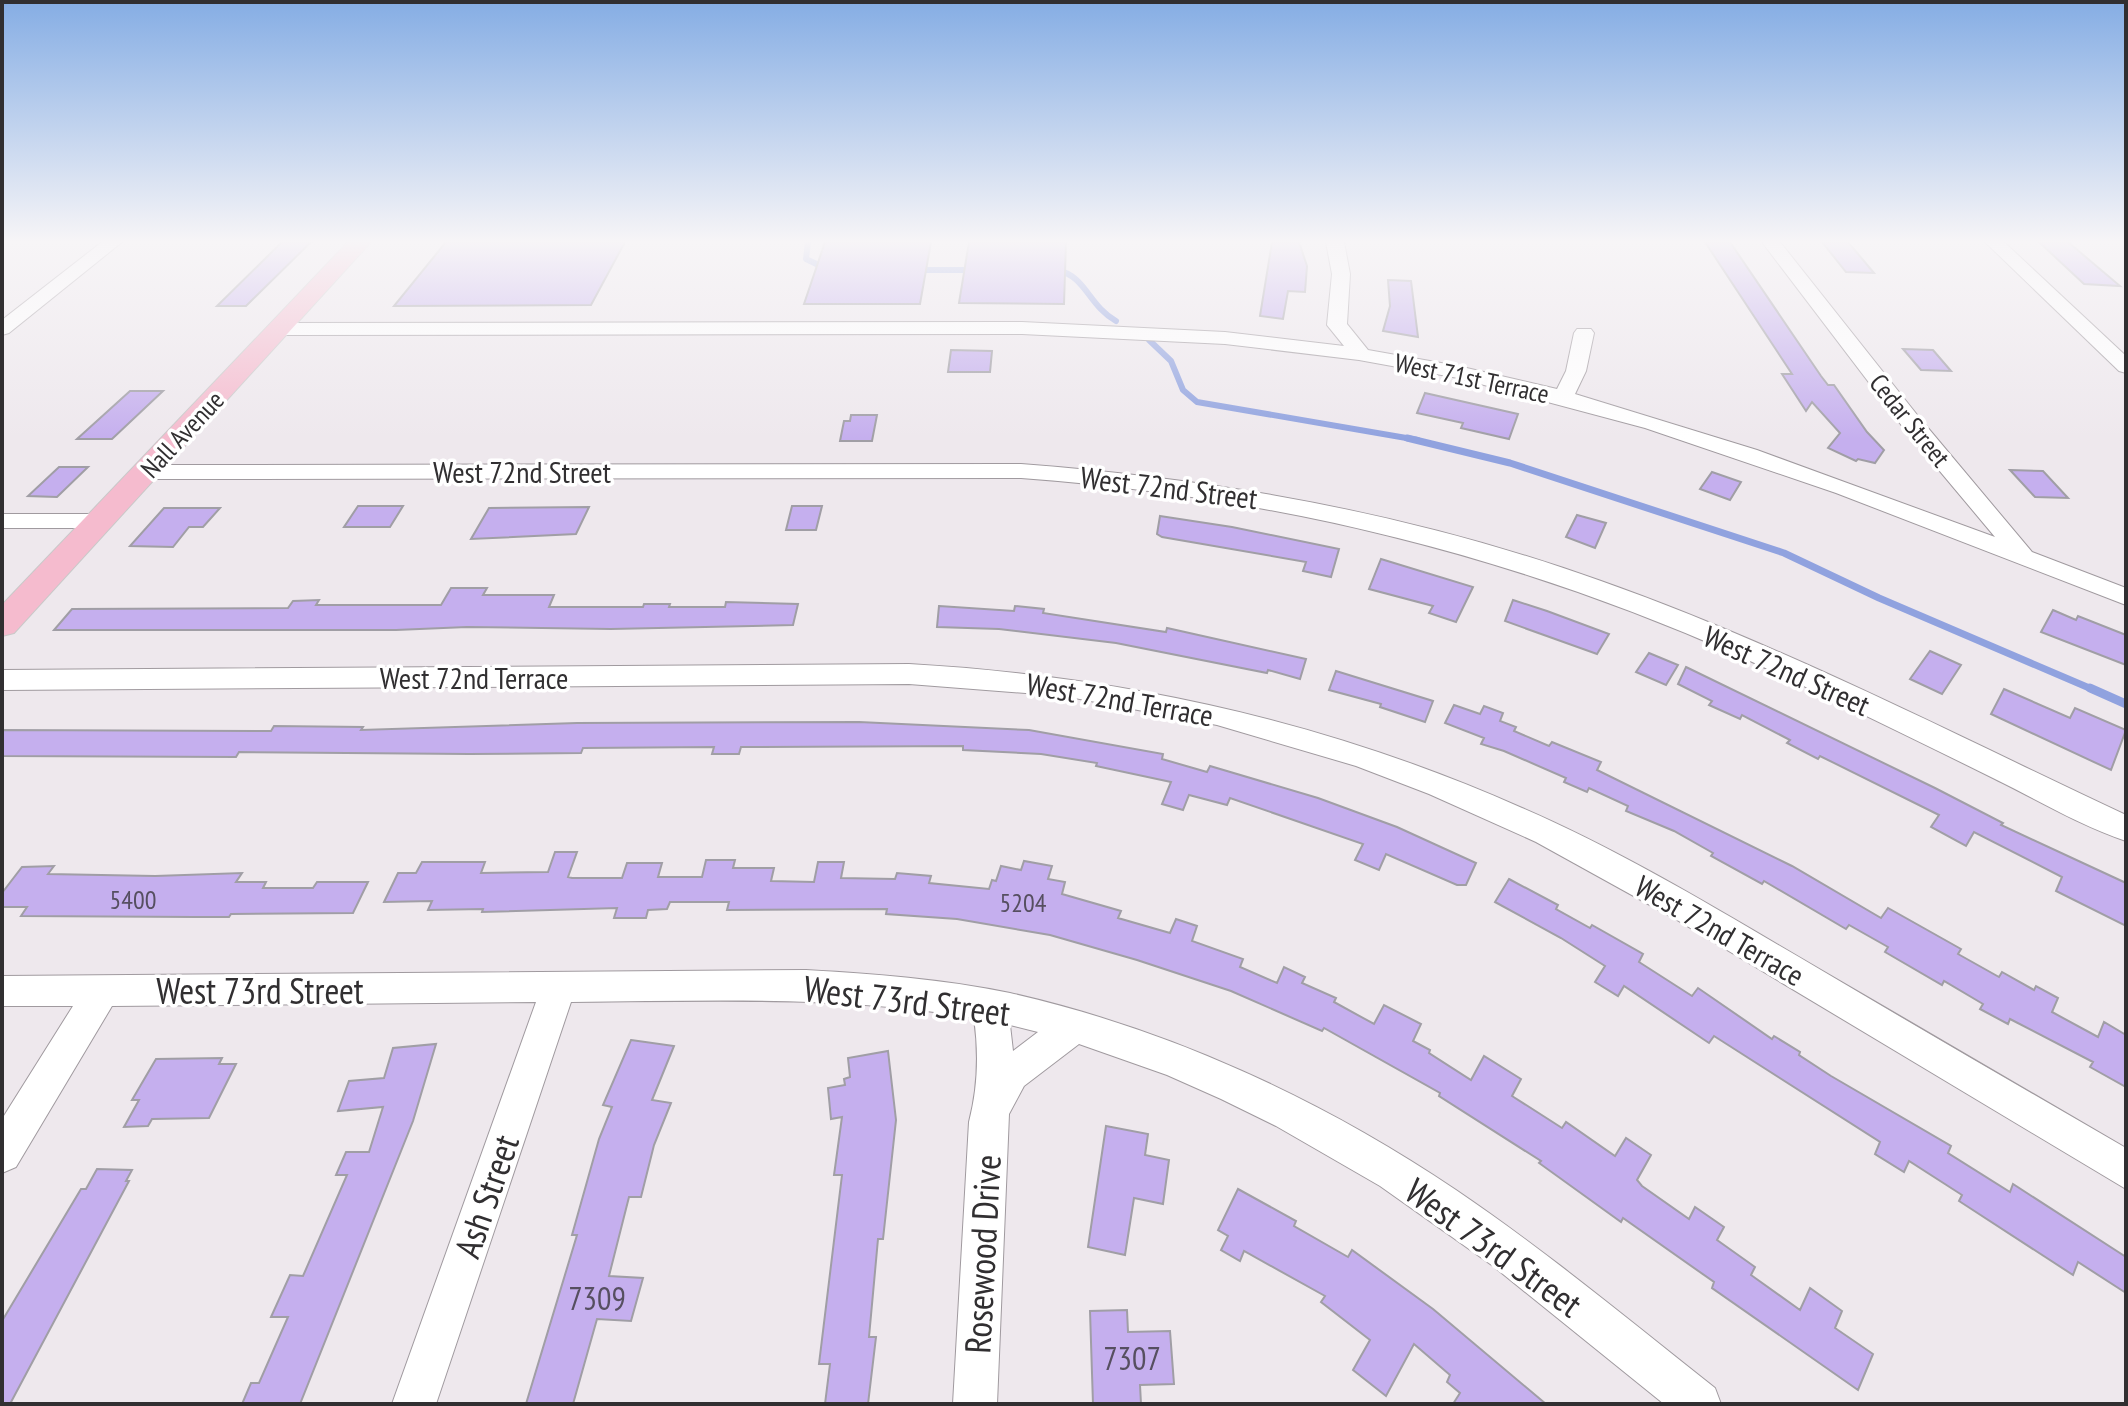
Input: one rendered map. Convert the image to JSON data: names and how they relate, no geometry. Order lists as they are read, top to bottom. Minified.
{"streets":{"main road":["Nall Avenue"],"street":["West 71st Terrace","Cedar Street","West 72nd Street","West 72nd Terrace","West 73rd Street","Ash Street","Rosewood Drive"]},"crossings":[["West 71st Terrace","Cedar Street"],["West 71st Terrace","Nall Avenue"],["Nall Avenue","West 72nd Street"],["West 73rd Street","Ash Street"],["West 73rd Street","Rosewood Drive"]],"house_numbers":["5400","5204","7309","7307"]}
